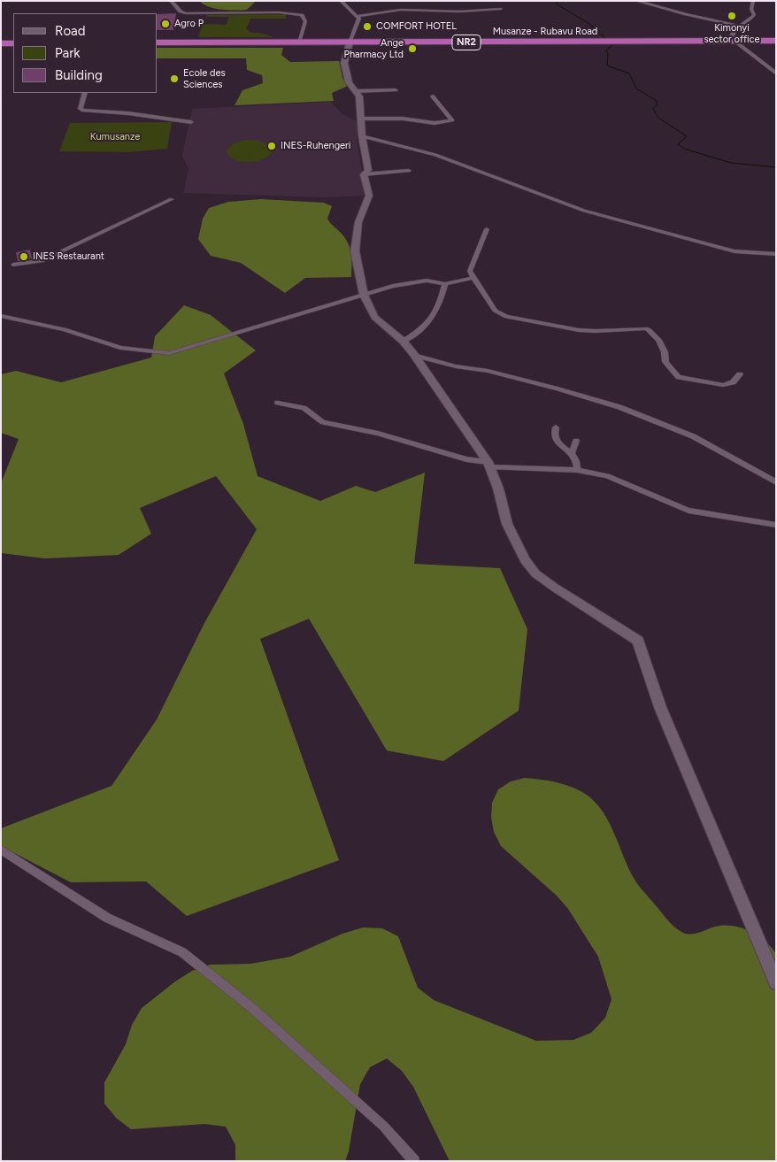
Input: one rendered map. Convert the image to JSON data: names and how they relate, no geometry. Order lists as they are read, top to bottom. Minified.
{"streets":{"highway":["Musanze - Rubavu Road","NR2"]},"parks":["Kumusanze"],"places":["Kimonyi sector office","Agro P","COMFORT HOTEL","Ange Pharmacy Ltd","Ecole des Sciences","INES-Ruhengeri","INES Restaurant"],"legend":["Road","Park","Building"]}
